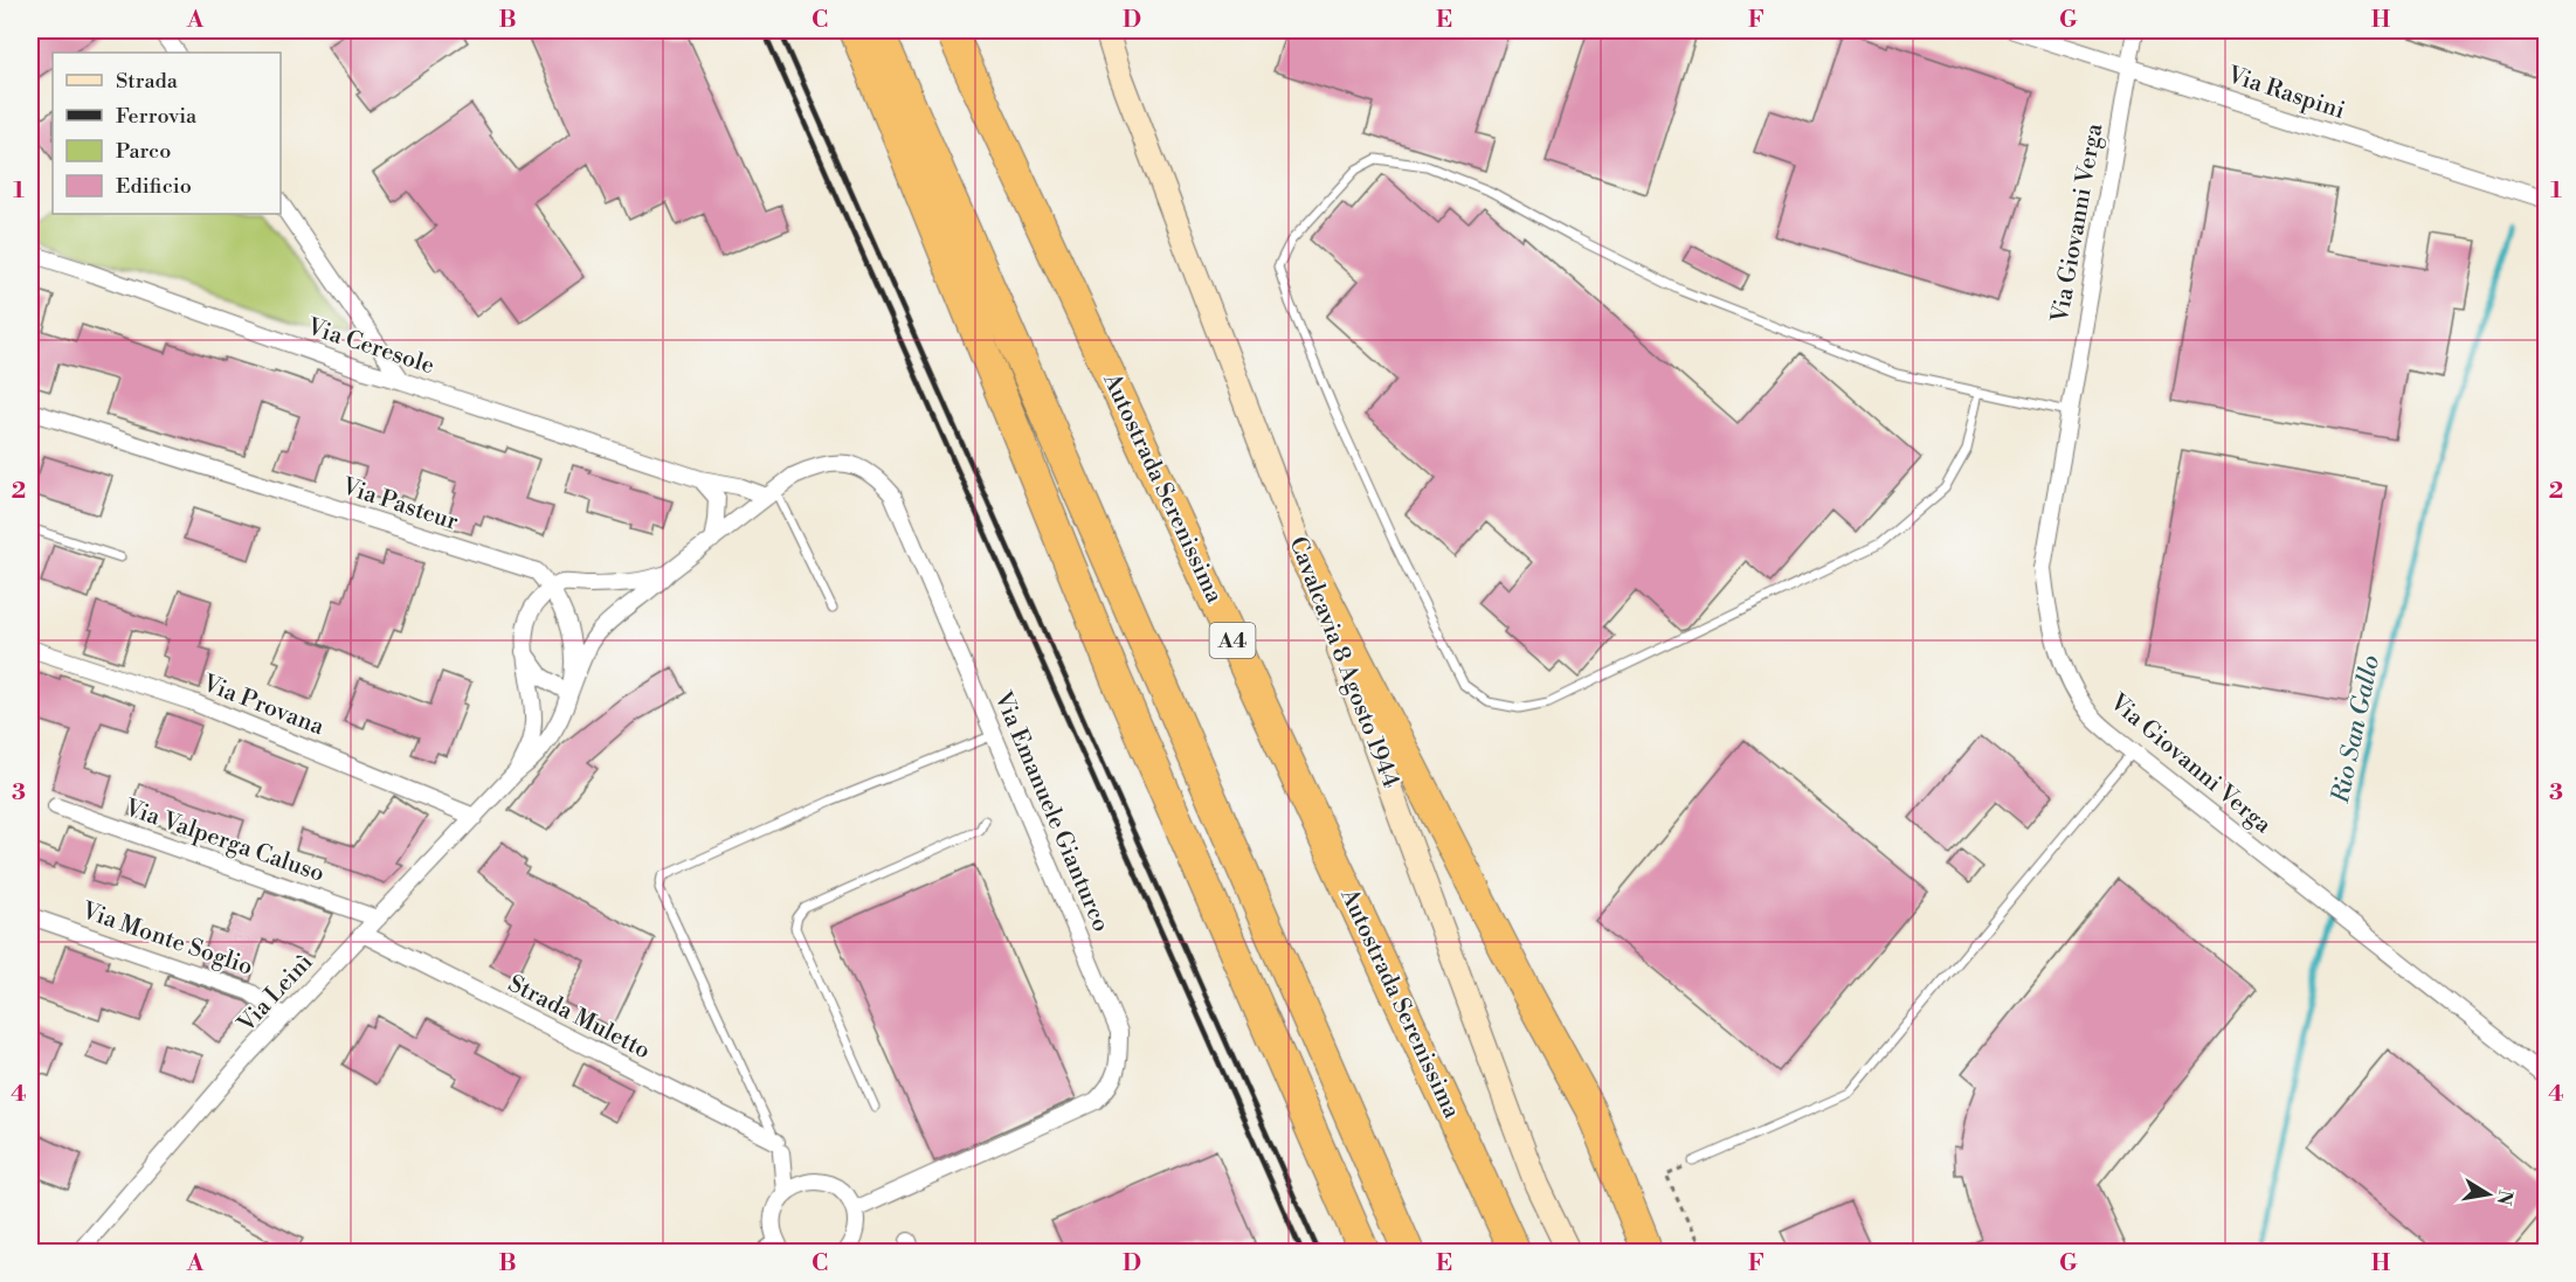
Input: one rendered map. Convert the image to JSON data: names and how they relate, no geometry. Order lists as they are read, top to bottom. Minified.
{"streets":{"highway":["Autostrada Serenissima","A4"],"main road":["Cavalcavia 8 Agosto 1944"],"street":["Via Raspini","Via Giovanni Verga","Via Ceresole","Via Pasteur","Via Provana","Via Emanuele Gianturco","Via Valperga Caluso","Via Monte Soglio","Via Leinì","Strada Muletto"]},"crossings":[["Via Raspini","Via Giovanni Verga"],["Via Ceresole","Via Emanuele Gianturco"],["Via Pasteur","Via Leinì"],["Via Provana","Via Leinì"],["Via Valperga Caluso","Via Leinì"],["Via Monte Soglio","Via Leinì"],["Via Leinì","Strada Muletto"]],"water":["Rio San Gallo"],"legend":["Strada","Ferrovia","Parco","Edificio"],"north":"right","grid":{"columns":["A","B","C","D","E","F","G","H"],"rows":["1","2","3","4"]}}
